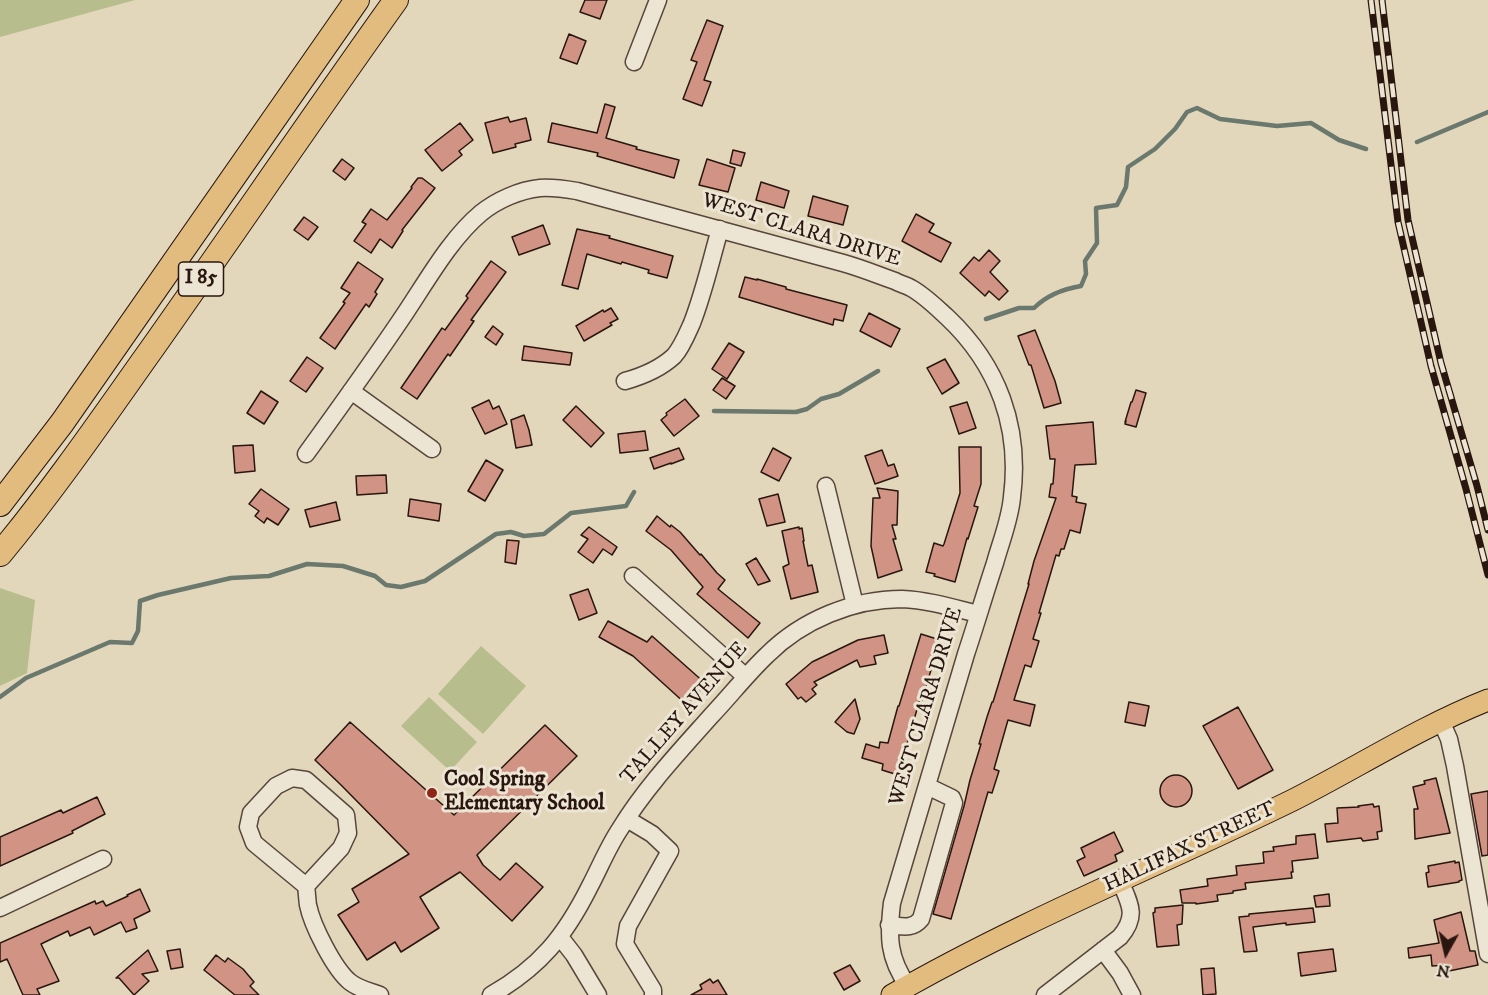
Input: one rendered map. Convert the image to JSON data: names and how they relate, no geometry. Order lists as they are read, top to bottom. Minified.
{"streets":{"highway":["I 85"],"main road":["HALIFAX STREET"],"street":["WEST CLARA DRIVE","TALLEY AVENUE"]},"crossings":[["WEST CLARA DRIVE","TALLEY AVENUE"],["WEST CLARA DRIVE","HALIFAX STREET"]],"places":["Cool Spring Elementary School"],"north":"bottom"}
